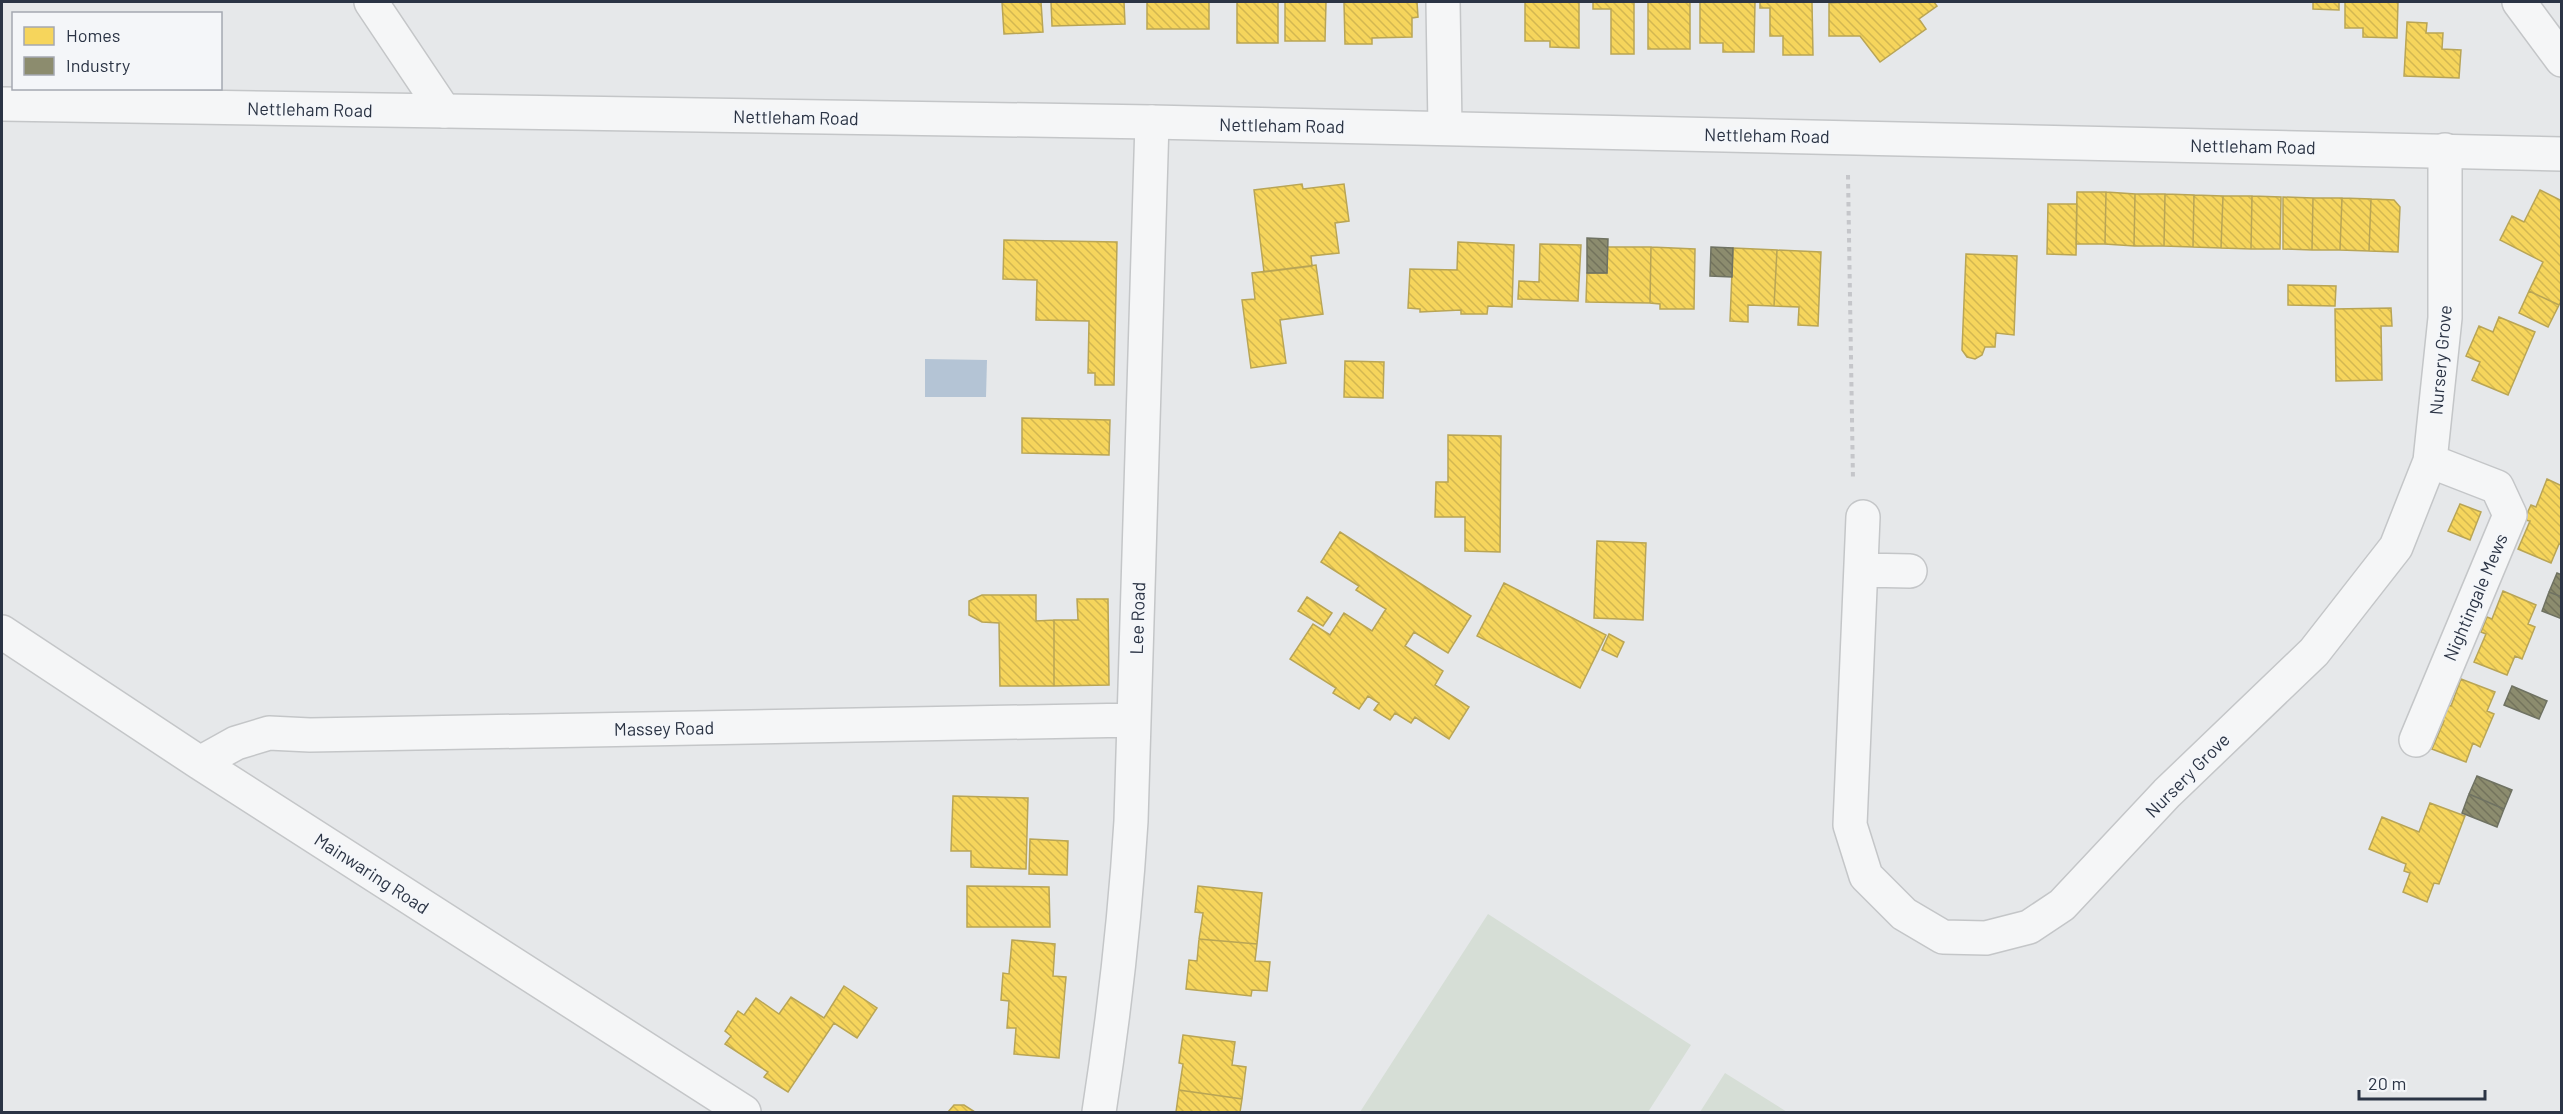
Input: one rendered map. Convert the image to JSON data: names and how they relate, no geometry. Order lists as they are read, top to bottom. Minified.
{"streets":{"street":["Nettleham Road","Nursery Grove","Nightingale Mews","Lee Road","Massey Road","Mainwaring Road"]},"crossings":[["Nettleham Road","Nursery Grove"],["Nettleham Road","Lee Road"],["Nursery Grove","Nightingale Mews"],["Lee Road","Massey Road"],["Massey Road","Mainwaring Road"]],"legend":["Homes","Industry"],"scale_bar":"20 m"}
